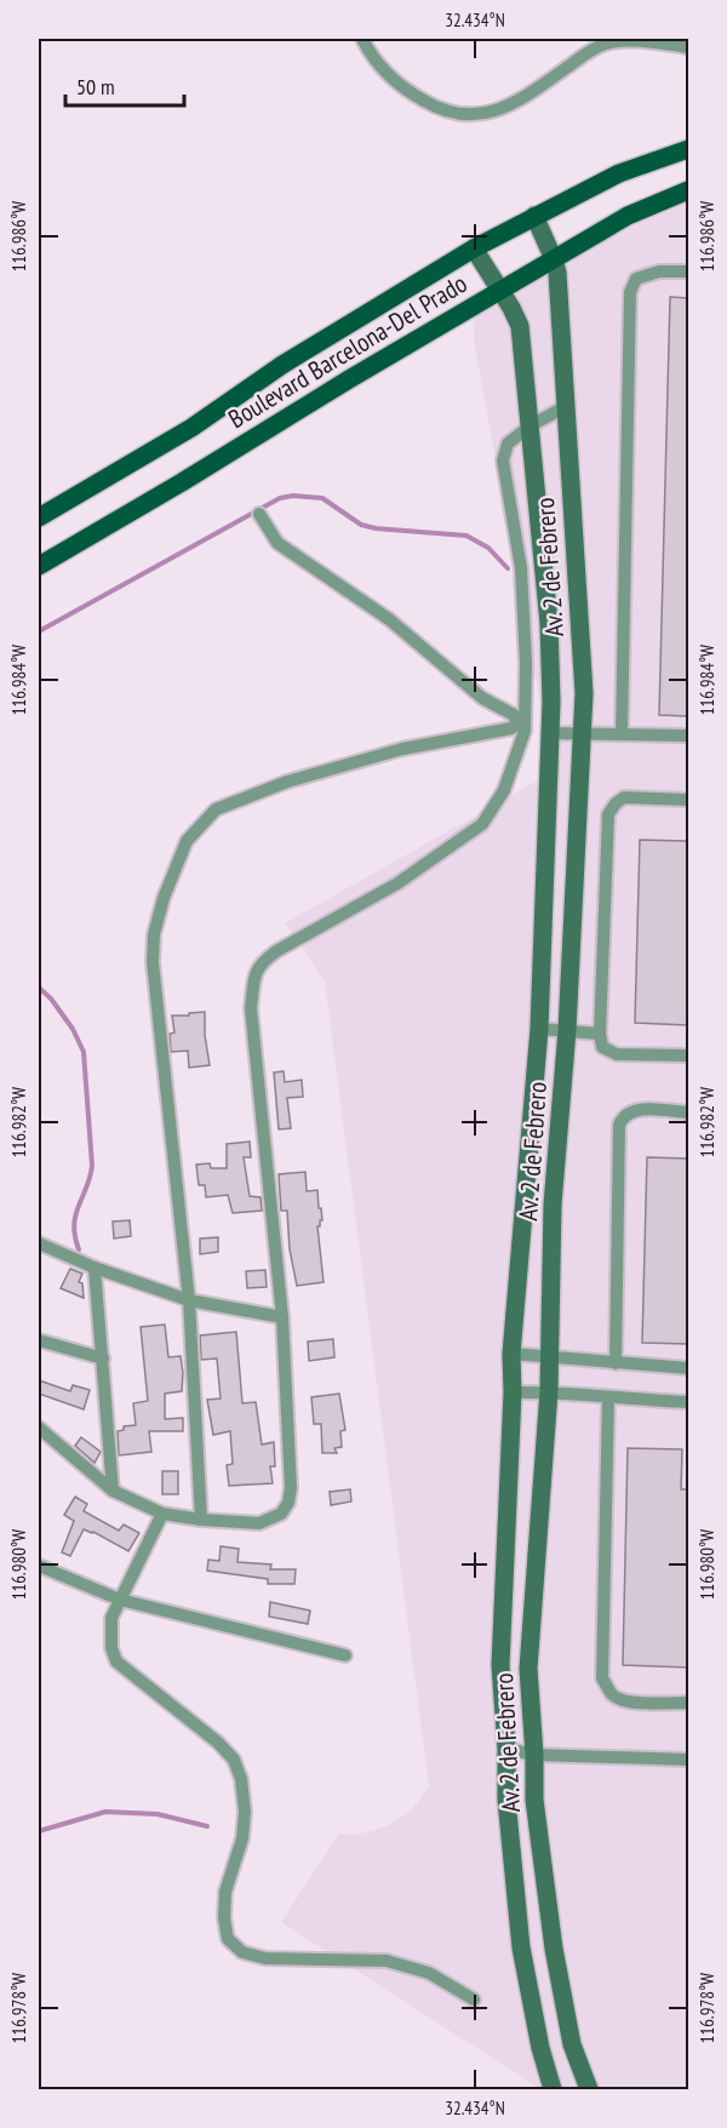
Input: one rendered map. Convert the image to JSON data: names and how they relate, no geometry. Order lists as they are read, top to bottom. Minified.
{"streets":{"main road":["Boulevard Barcelona-Del Prado","Av. 2 de Febrero"]},"crossings":[["Boulevard Barcelona-Del Prado","Av. 2 de Febrero"]],"scale_bar":"50 m","coordinates":["32.434°N","116.986°W","116.984°W","116.982°W","116.980°W","116.978°W"]}
